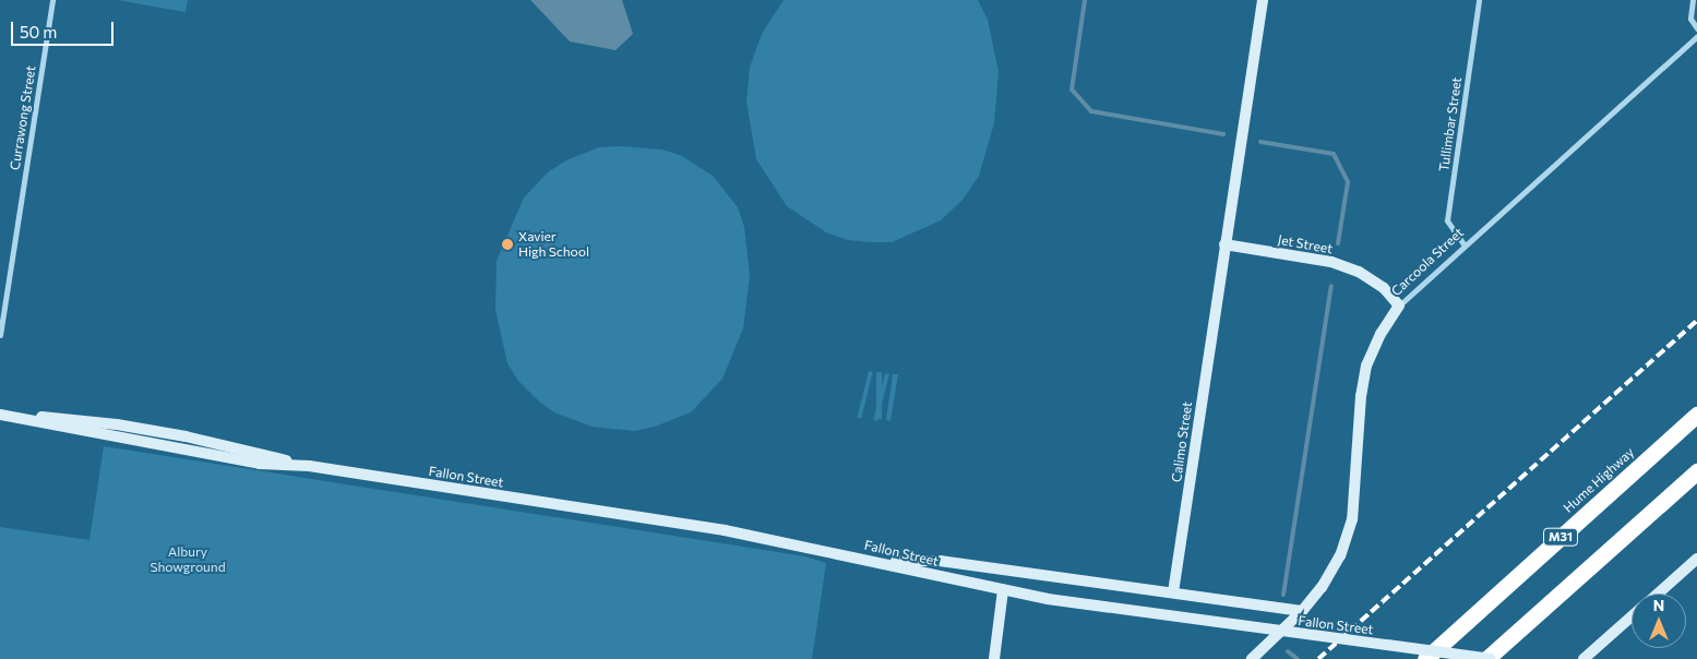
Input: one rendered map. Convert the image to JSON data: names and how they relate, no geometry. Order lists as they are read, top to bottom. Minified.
{"streets":{"highway":["Hume Highway","M31"],"street":["Currawong Street","Tullimbar Street","Jet Street","Carcoola Street","Calimo Street","Fallon Street"]},"crossings":[["Tullimbar Street","Carcoola Street"],["Jet Street","Carcoola Street"],["Jet Street","Calimo Street"]],"parks":["Albury Showground"],"places":["Xavier High School"],"scale_bar":"50 m","north":"top"}
